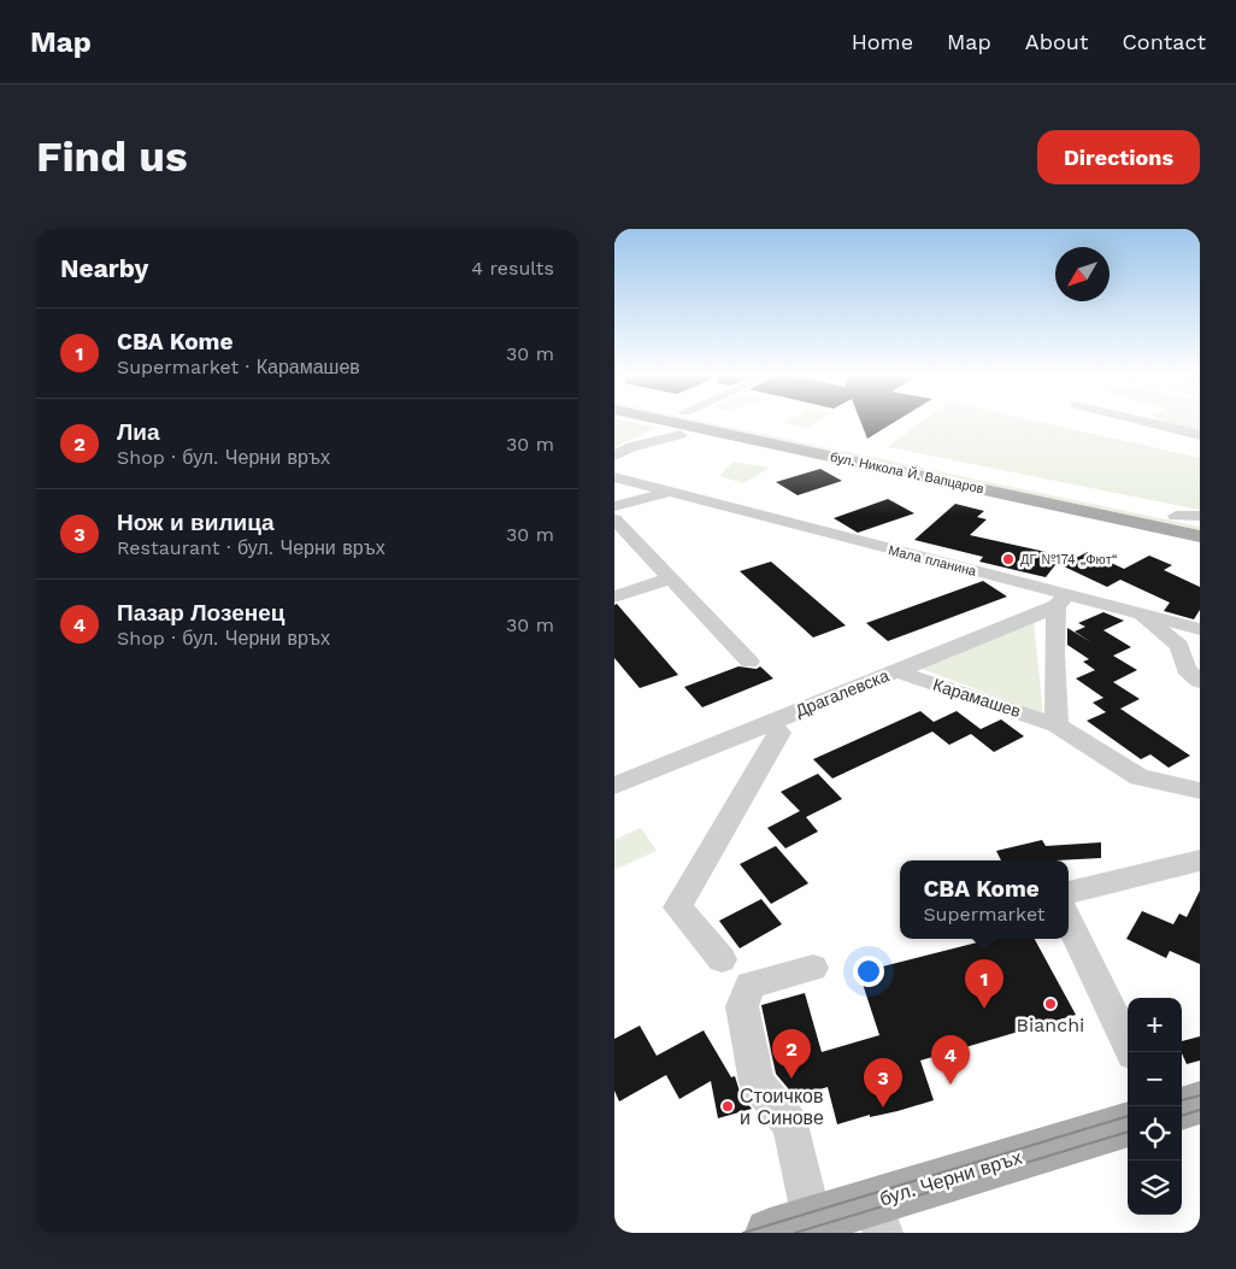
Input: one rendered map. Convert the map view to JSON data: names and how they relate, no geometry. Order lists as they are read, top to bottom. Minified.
{"streets":{"main road":["бул. Никола Й. Вапцаров","бул. Черни връх"],"street":["Мала планина","Драгалевска","Карамашев"]},"crossings":[["Мала планина","Драгалевска"],["Драгалевска","Карамашев"]],"places":["ДГ №174 „Фют“","Bianchi","Стоичков и Синове"],"north":"bottom left","page":{"header":"Map","nav":["Home","Map","About","Contact"],"buttons":"Directions","title":"Find us","heading":["Nearby","4 results"],"list":[{"mark":"1","name":"CBA Kome","note":"Supermarket · Карамашев","value":"30 m"},{"mark":"2","name":"Лиа","note":"Shop · бул. Черни връх","value":"30 m"},{"mark":"3","name":"Нож и вилица","note":"Restaurant · бул. Черни връх","value":"30 m"},{"mark":"4","name":"Пазар Лозенец","note":"Shop · бул. Черни връх","value":"30 m"}],"popup":["CBA Kome","Supermarket"],"pins":["1","2","4","3"],"map_buttons":["+","−"]}}
